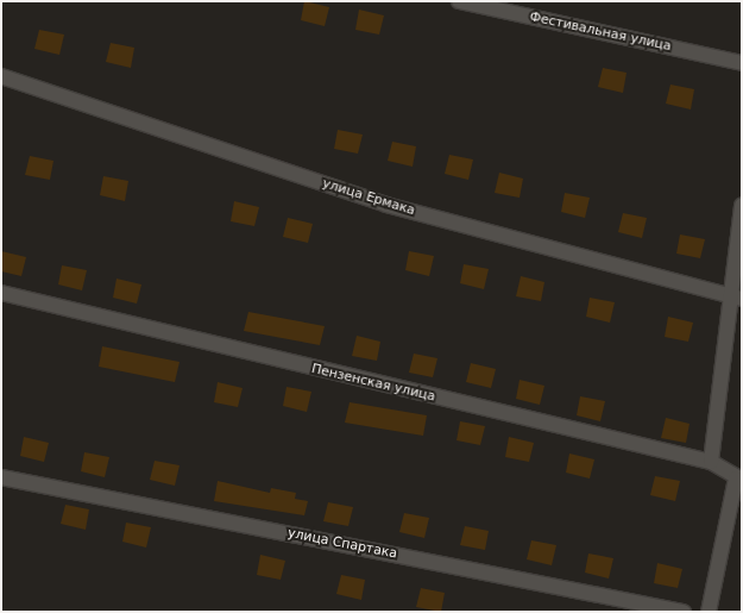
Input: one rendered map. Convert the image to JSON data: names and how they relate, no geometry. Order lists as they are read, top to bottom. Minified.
{"streets":{"street":["Фестивальная улица","улица Ермака","Пензенская улица","улица Спартака"]}}
